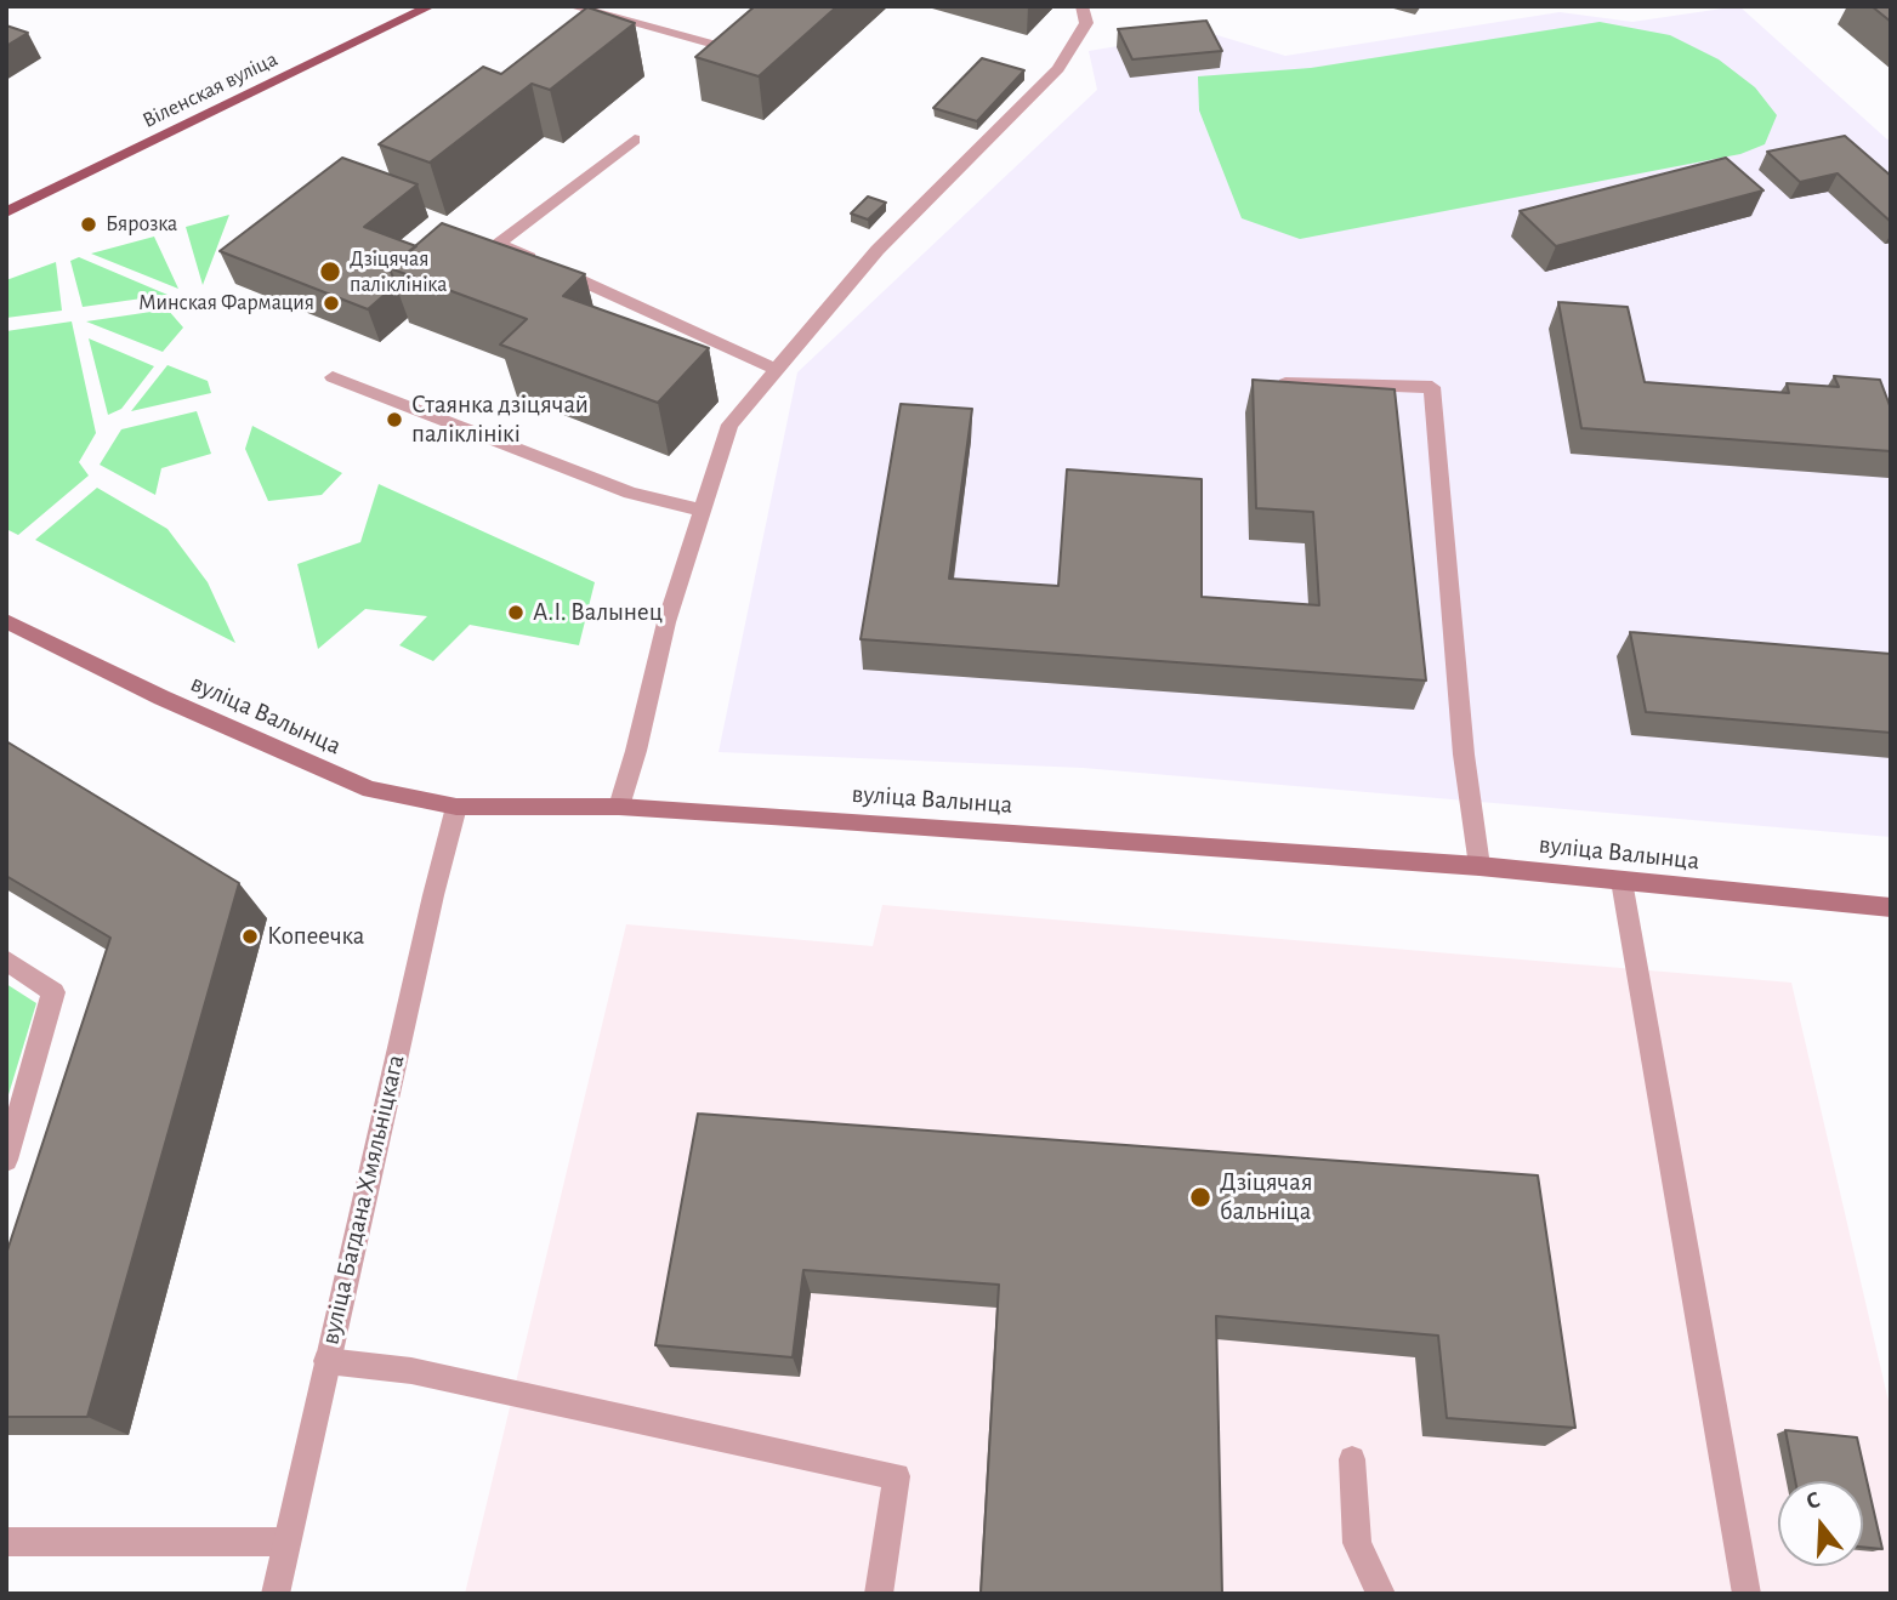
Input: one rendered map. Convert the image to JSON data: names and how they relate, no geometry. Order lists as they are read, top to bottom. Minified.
{"streets":{"main road":["Віленская вуліца"],"street":["вуліца Валынца","вуліца Багдана Хмяльніцкага"]},"crossings":[["вуліца Валынца","вуліца Багдана Хмяльніцкага"]],"places":["Бярозка","Дзіцячая паліклініка","Минская Фармация","Стаянка дзіцячай паліклінікі","А.І. Валынец","Копеечка","Дзіцячая бальніца"],"north":"top"}
